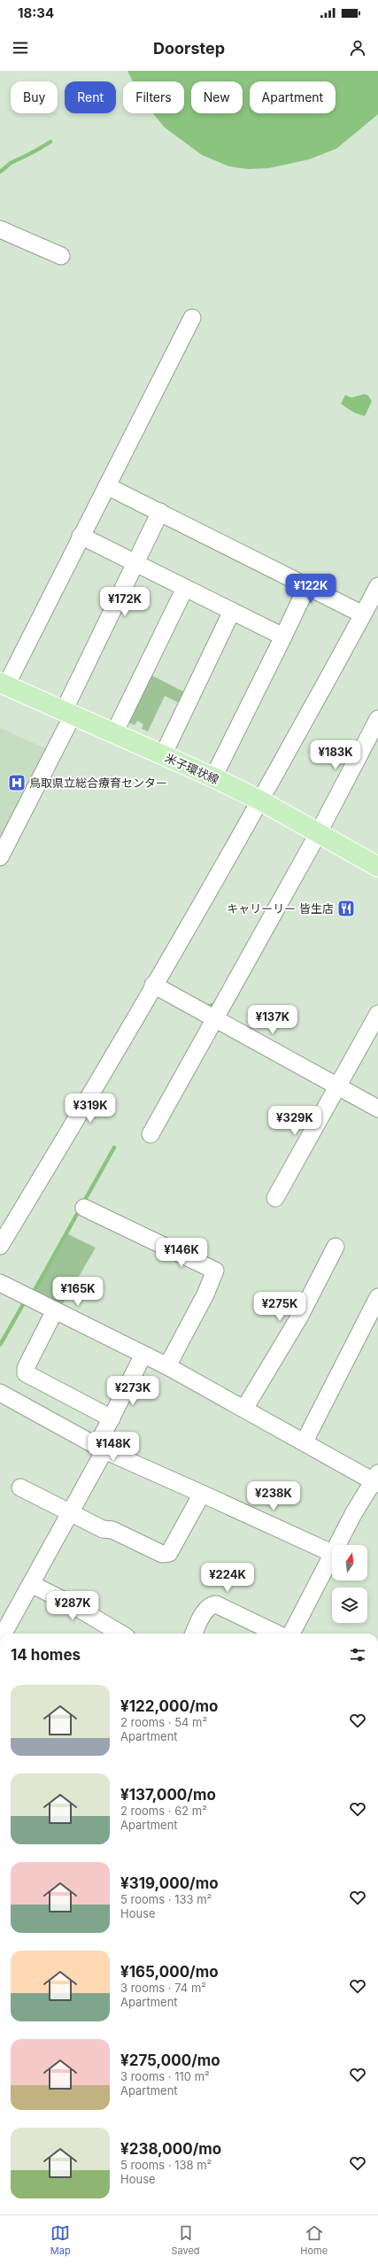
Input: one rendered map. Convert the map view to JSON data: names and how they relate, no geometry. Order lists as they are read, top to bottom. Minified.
{"streets":{"main road":["米子環状線"]},"places":{"hospital":["鳥取県立総合療育センター"],"restaurant":["キャリーリー 皆生店"]},"north":"top","page":{"status":"18:34","header":"Doorstep","chip":["Buy","Rent","Filters","New","Apartment"],"price":["¥122K","¥172K","¥183K","¥137K","¥319K","¥329K","¥146K","¥165K","¥275K","¥273K","¥148K","¥238K","¥224K","¥287K"],"heading":"14 homes","list":[{"name":"¥122,000/mo","note":"2 rooms · 54 m² · Apartment"},{"name":"¥137,000/mo","note":"2 rooms · 62 m² · Apartment"},{"name":"¥319,000/mo","note":"5 rooms · 133 m² · House"},{"name":"¥165,000/mo","note":"3 rooms · 74 m² · Apartment"},{"name":"¥275,000/mo","note":"3 rooms · 110 m² · Apartment"},{"name":"¥238,000/mo","note":"5 rooms · 138 m² · House"}],"tabs":["Map","Saved","Home"]}}
